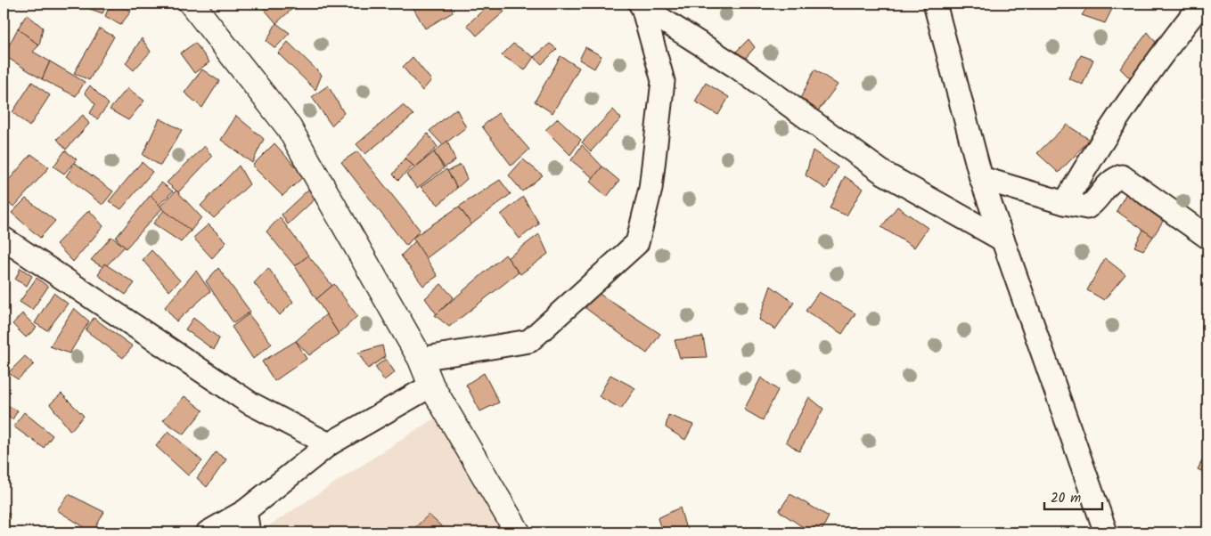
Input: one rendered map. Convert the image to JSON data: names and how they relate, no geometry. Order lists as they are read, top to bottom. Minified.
{"scale_bar":"20 m"}
